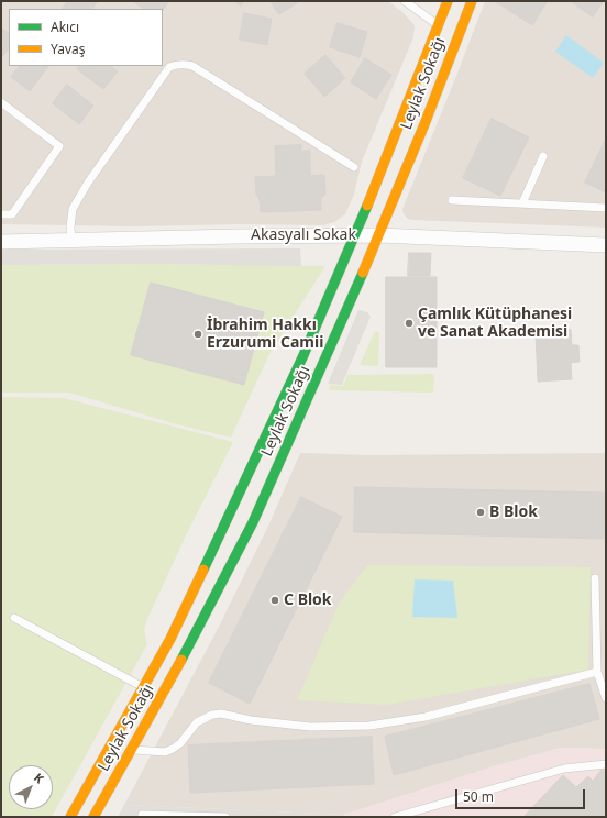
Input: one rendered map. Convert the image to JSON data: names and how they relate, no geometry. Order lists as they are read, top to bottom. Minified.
{"streets":{"street":["Leylak Sokağı","Akasyalı Sokak"]},"crossings":[["Leylak Sokağı","Akasyalı Sokak"]],"places":["Çamlık Kütüphanesi ve Sanat Akademisi","İbrahim Hakkı Erzurumi Camii","B Blok","C Blok"],"legend":["Akıcı","Yavaş"],"scale_bar":"50 m","north":"top right"}
